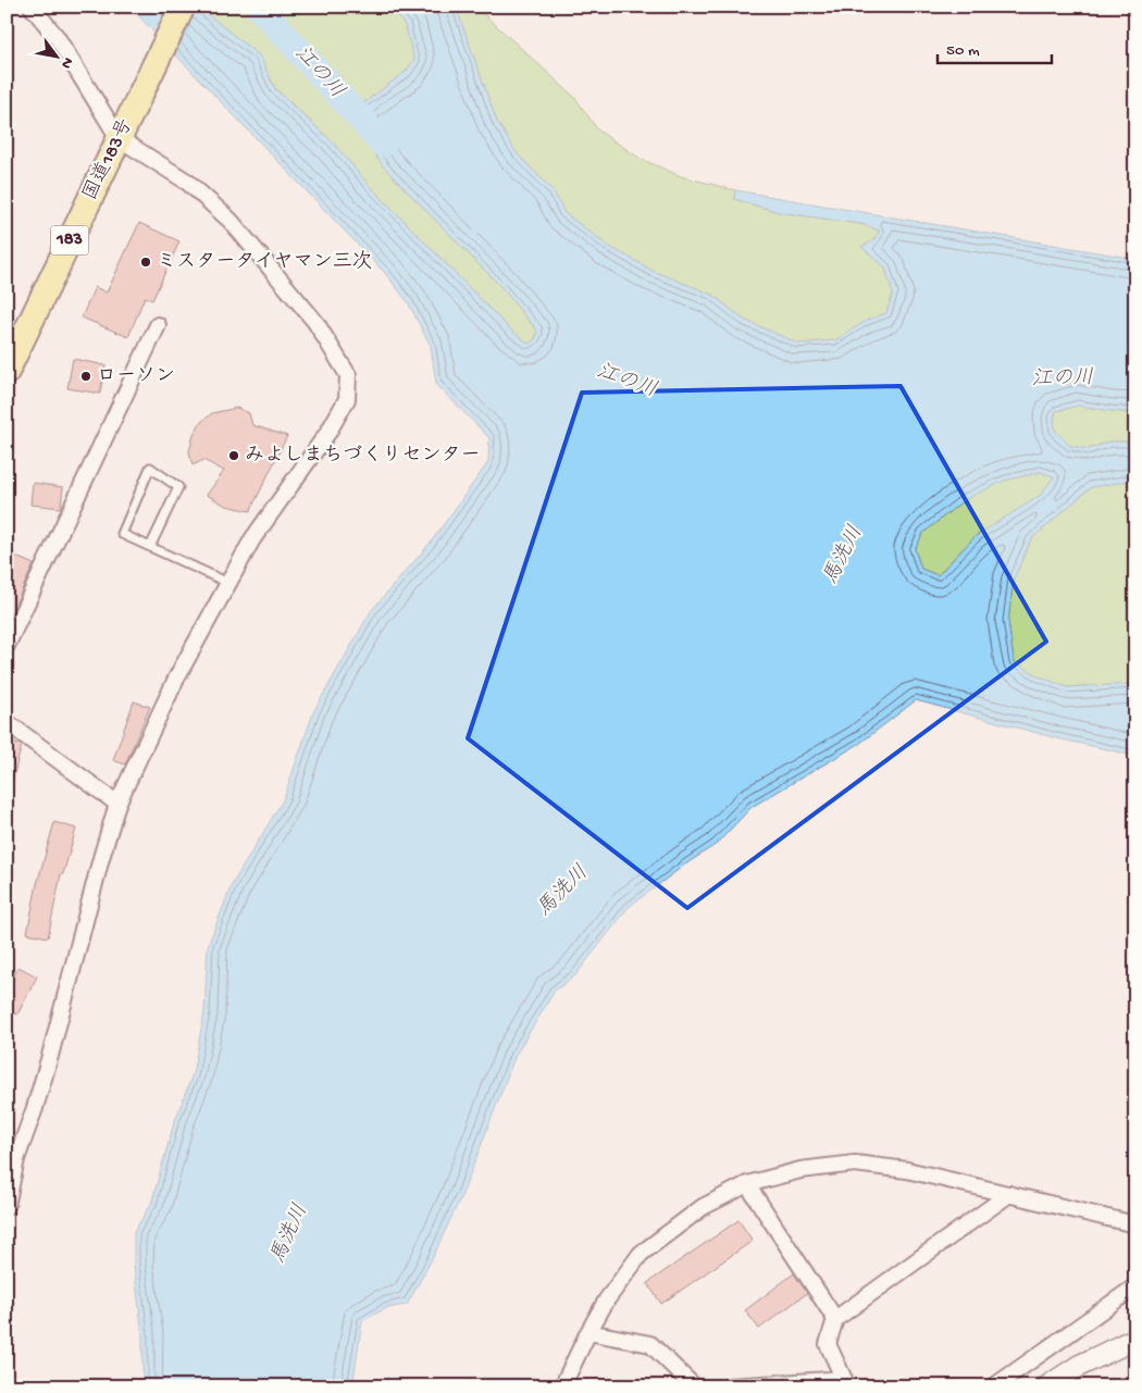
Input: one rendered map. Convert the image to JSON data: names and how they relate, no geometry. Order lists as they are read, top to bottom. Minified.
{"streets":{"highway":["国道183号","183"]},"water":["江の川","馬洗川"],"places":["ミスタータイヤマン三次","ローソン","みよしまちづくりセンター"],"scale_bar":"50 m","north":"bottom right"}
